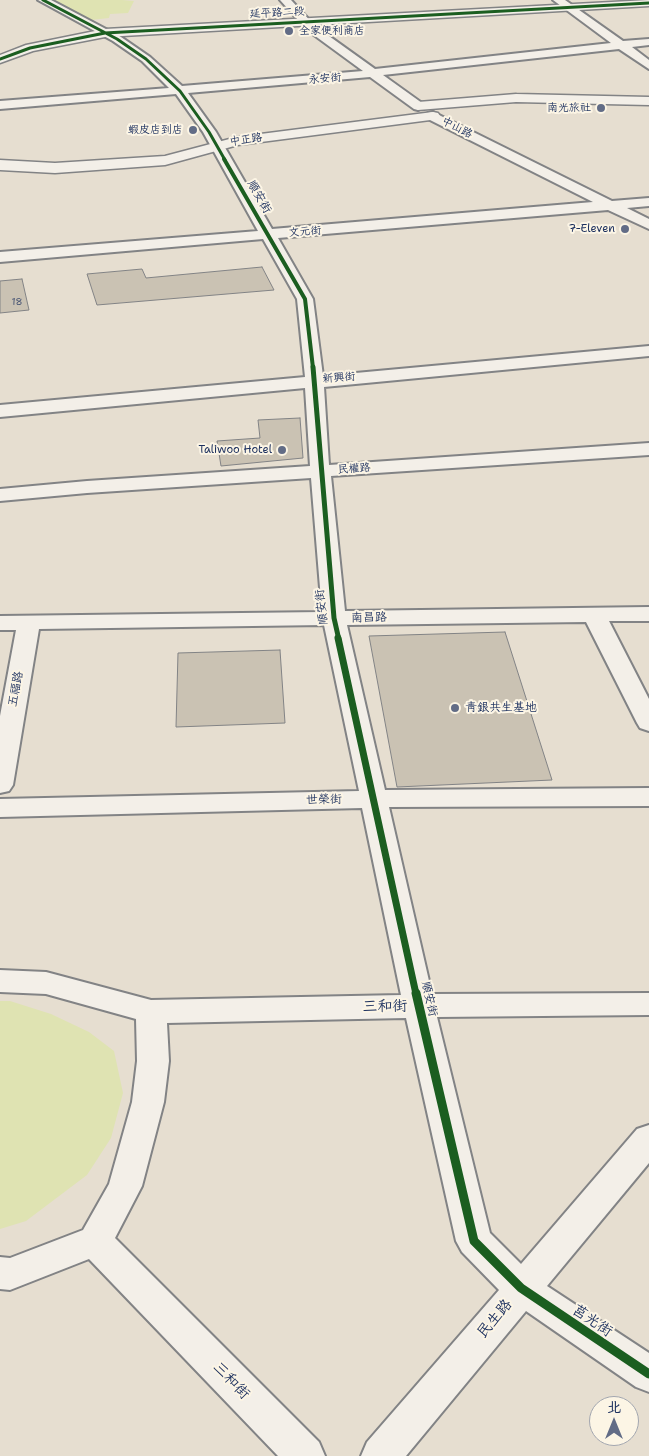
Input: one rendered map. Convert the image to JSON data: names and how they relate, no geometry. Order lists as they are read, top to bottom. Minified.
{"streets":{"main road":["延平路二段","中山路","中正路"],"street":["永安街","順安街","文元街","新興街","民權路","南昌路","五福路","世榮街","三和街","民生路","莒光街"]},"crossings":[["延平路二段","中山路"],["延平路二段","順安街"],["永安街","中山路"],["永安街","順安街"],["中山路","中正路"],["中山路","文元街"],["中正路","順安街"],["順安街","文元街"],["順安街","新興街"],["順安街","民權路"],["順安街","南昌路"],["順安街","世榮街"],["順安街","三和街"],["順安街","民生路"],["順安街","莒光街"],["南昌路","五福路"],["民生路","莒光街"]],"places":["全家便利商店","南光旅社","蝦皮店到店","7-Eleven","Taliwoo Hotel","青銀共生基地"],"house_numbers":["18"],"north":"top"}
